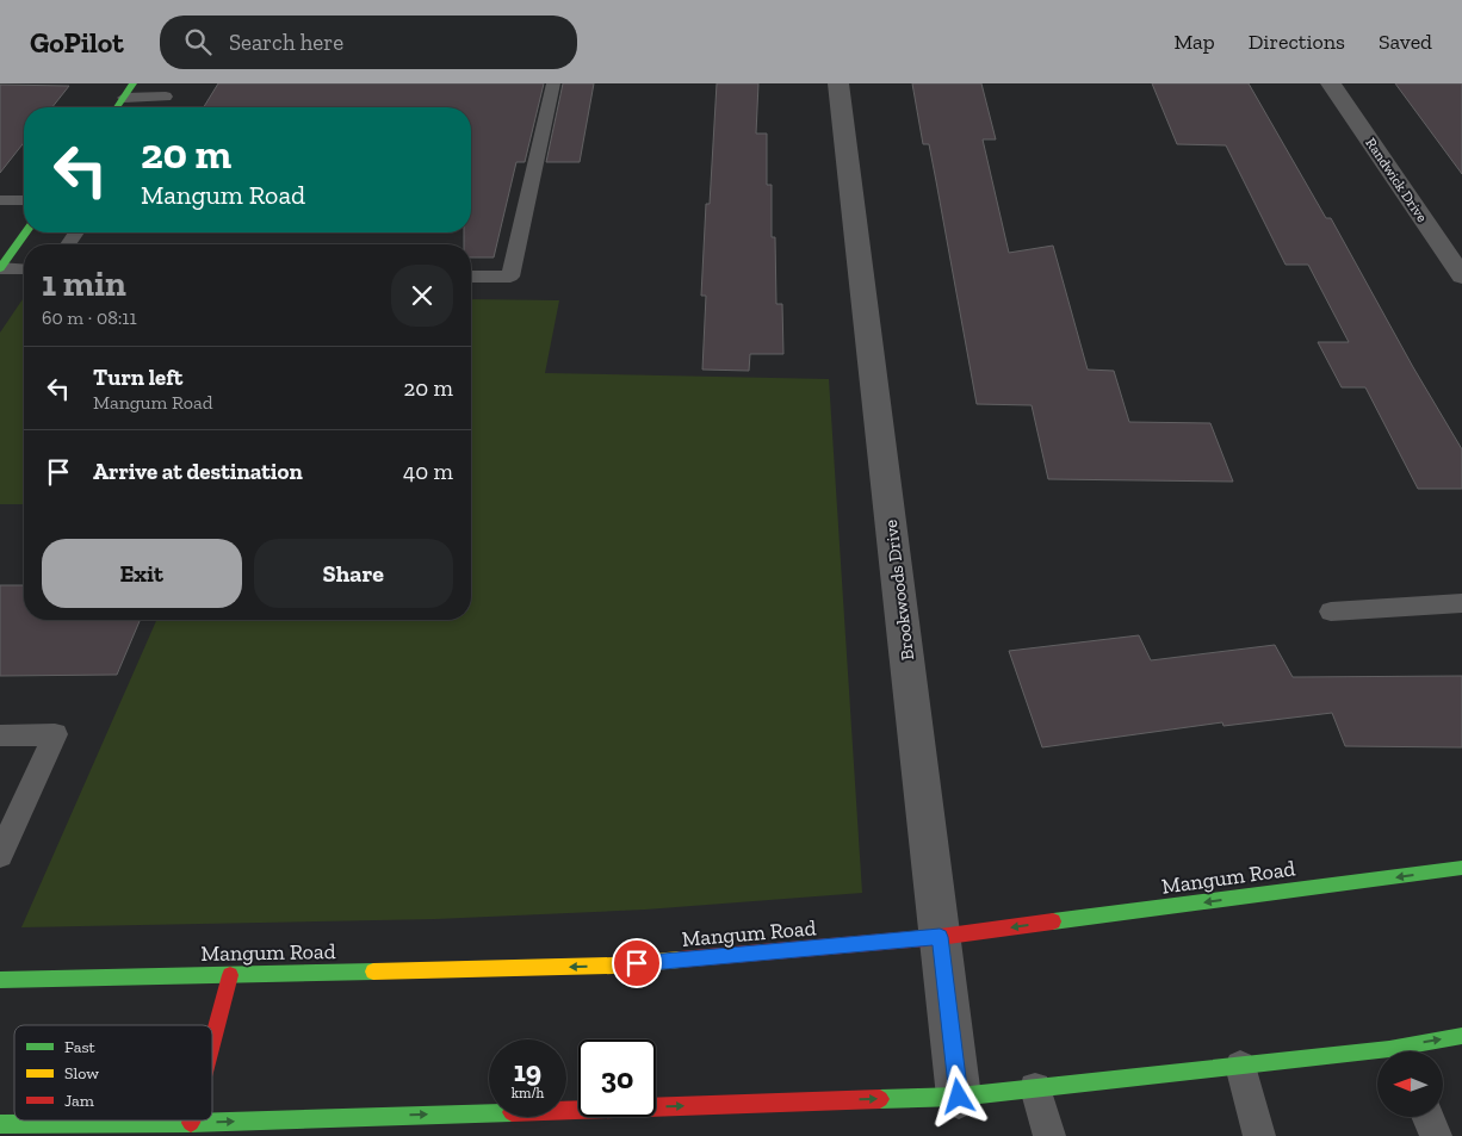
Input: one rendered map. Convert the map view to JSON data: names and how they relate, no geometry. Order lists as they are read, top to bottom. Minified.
{"streets":{"main road":["Mangum Road"],"street":["Randwick Drive","Brookwoods Drive"]},"crossings":[["Brookwoods Drive","Mangum Road"]],"one_way":["Mangum Road"],"legend":["Fast","Slow","Jam"],"north":"left","page":{"header":"GoPilot","search":"Search here","nav":["Map","Directions","Saved"],"turn":["20 m","Mangum Road"],"heading":["1 min","60 m · 08:11"],"list":[{"name":"Turn left","note":"Mangum Road","value":"20 m"},{"name":"Arrive at destination","value":"40 m"}],"buttons":["Exit","Share"],"speed":"19 km/h","limit":"30"}}
